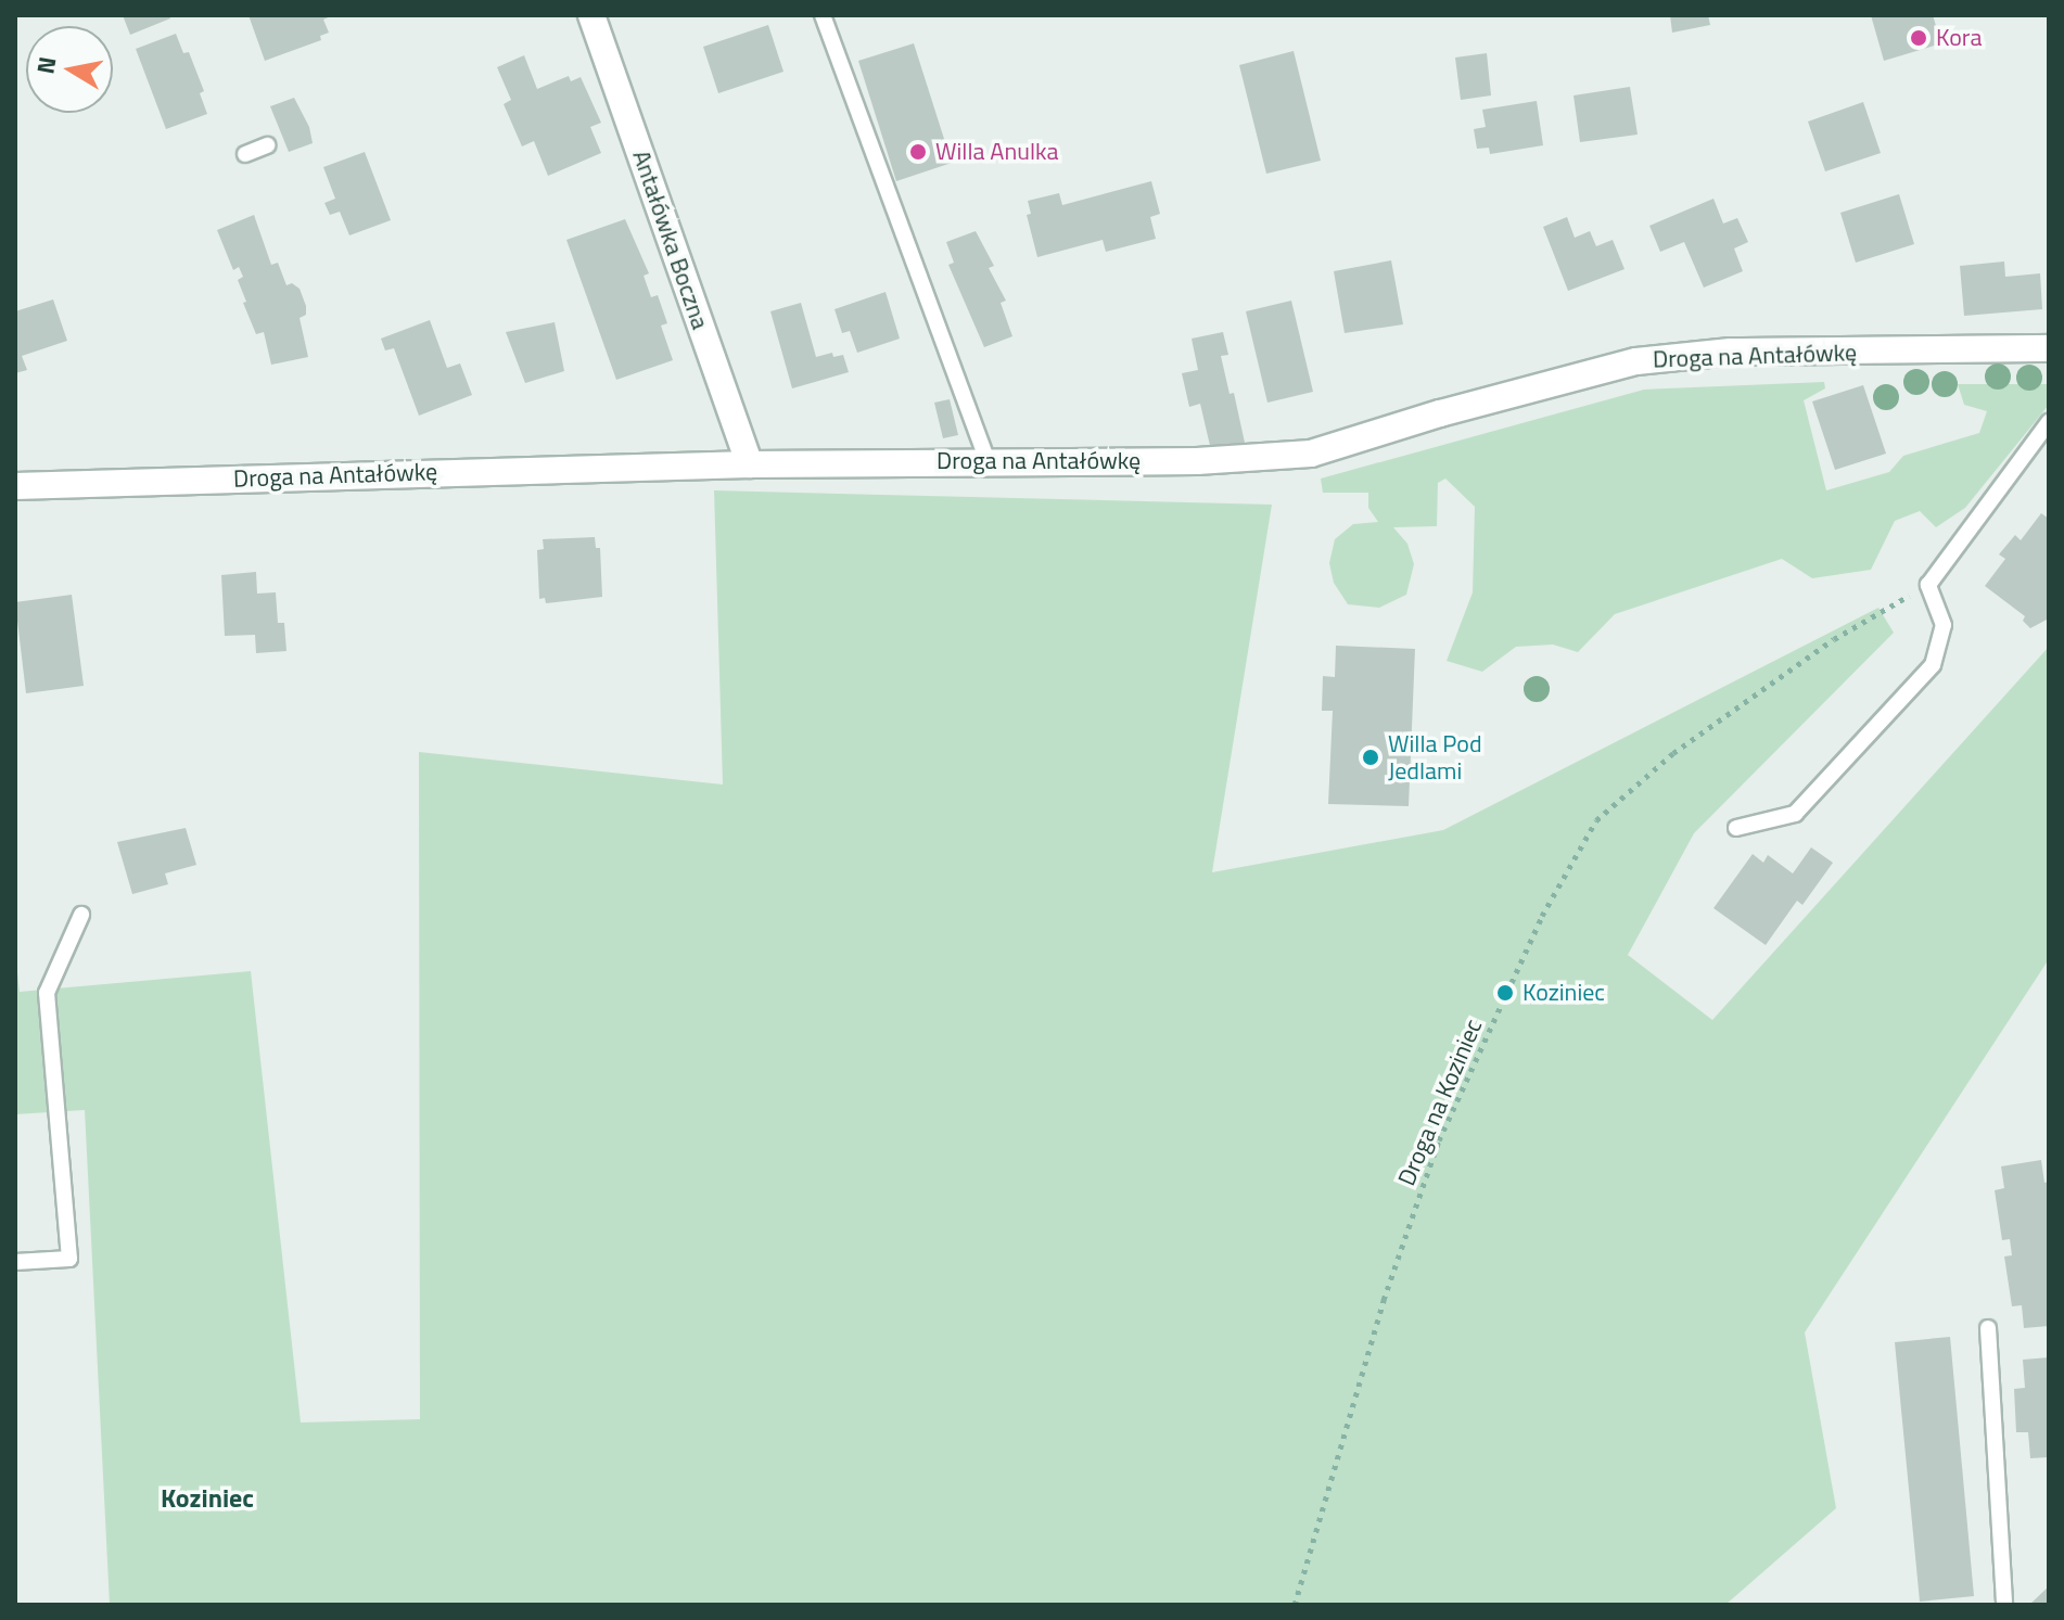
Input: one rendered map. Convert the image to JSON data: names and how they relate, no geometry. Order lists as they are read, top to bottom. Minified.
{"streets":{"street":["Antałówka Boczna","Droga na Antałówkę"],"path":["Droga na Koziniec"]},"crossings":[["Antałówka Boczna","Droga na Antałówkę"]],"districts":["Koziniec"],"places":["Kora","Willa Anulka","Willa Pod Jedlami","Koziniec"],"north":"left"}
